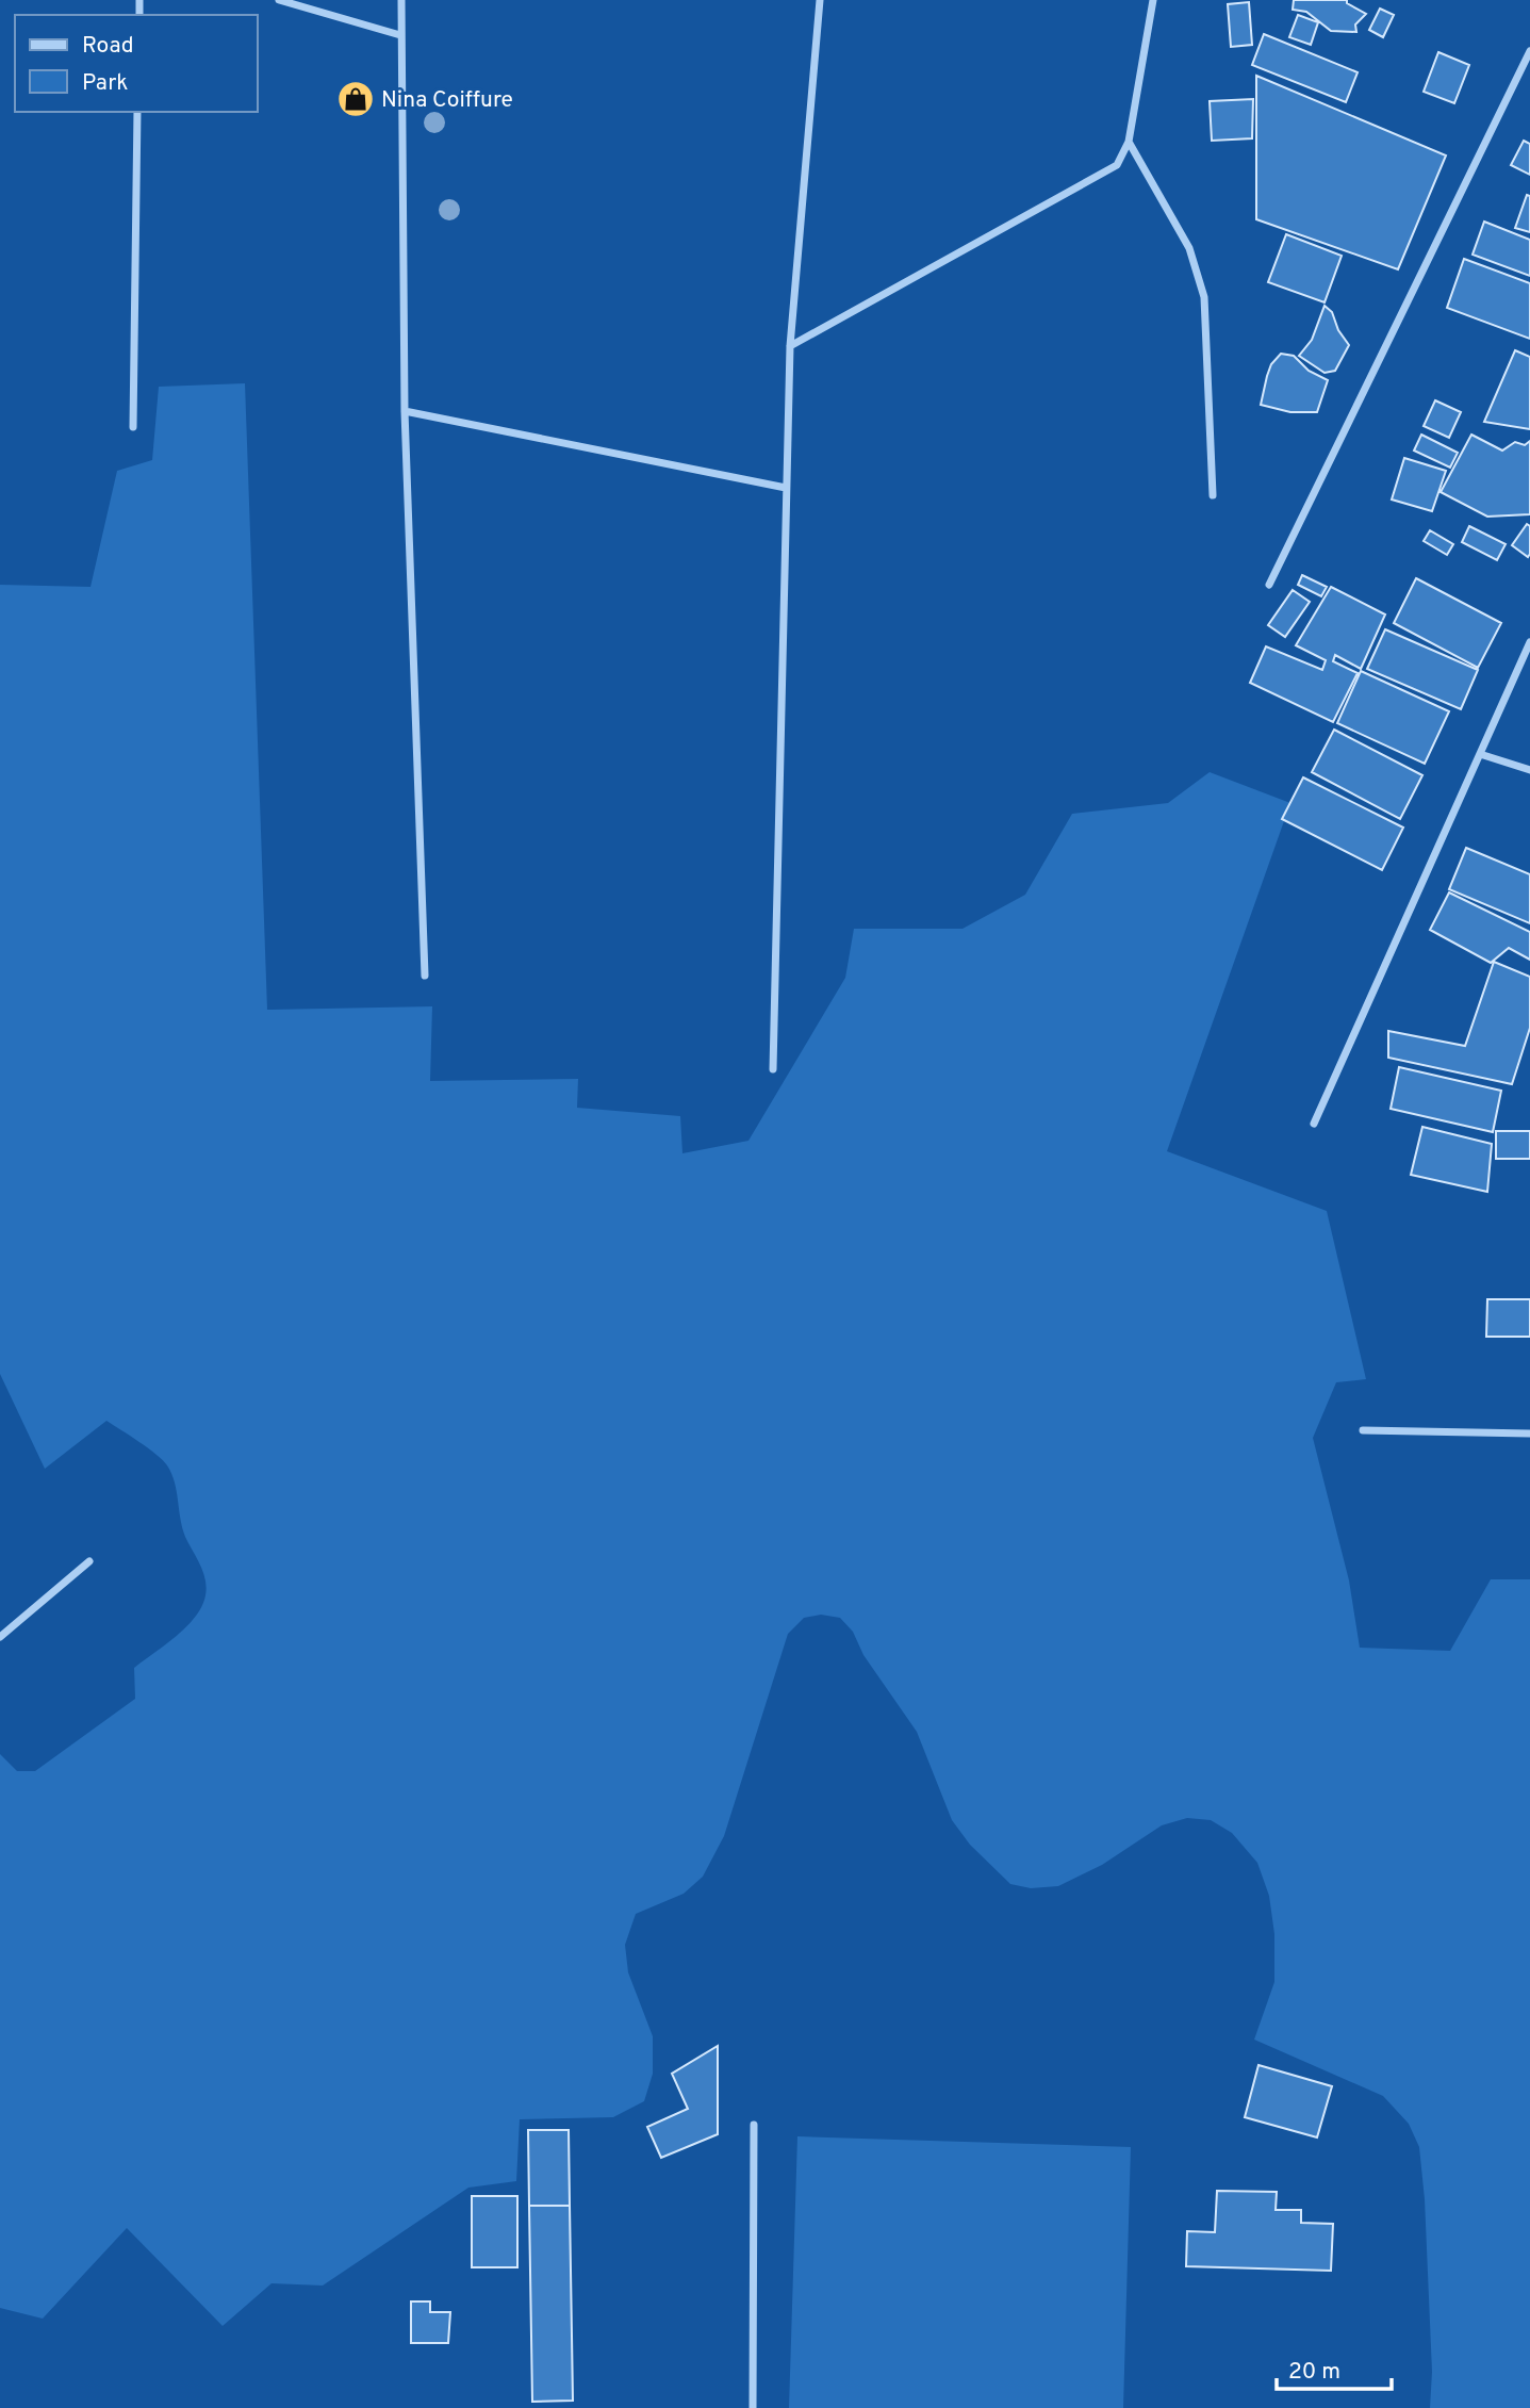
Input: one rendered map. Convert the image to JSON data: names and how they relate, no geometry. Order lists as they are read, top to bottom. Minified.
{"places":{"shop":["Nina Coiffure"]},"legend":["Road","Park"],"scale_bar":"20 m"}
